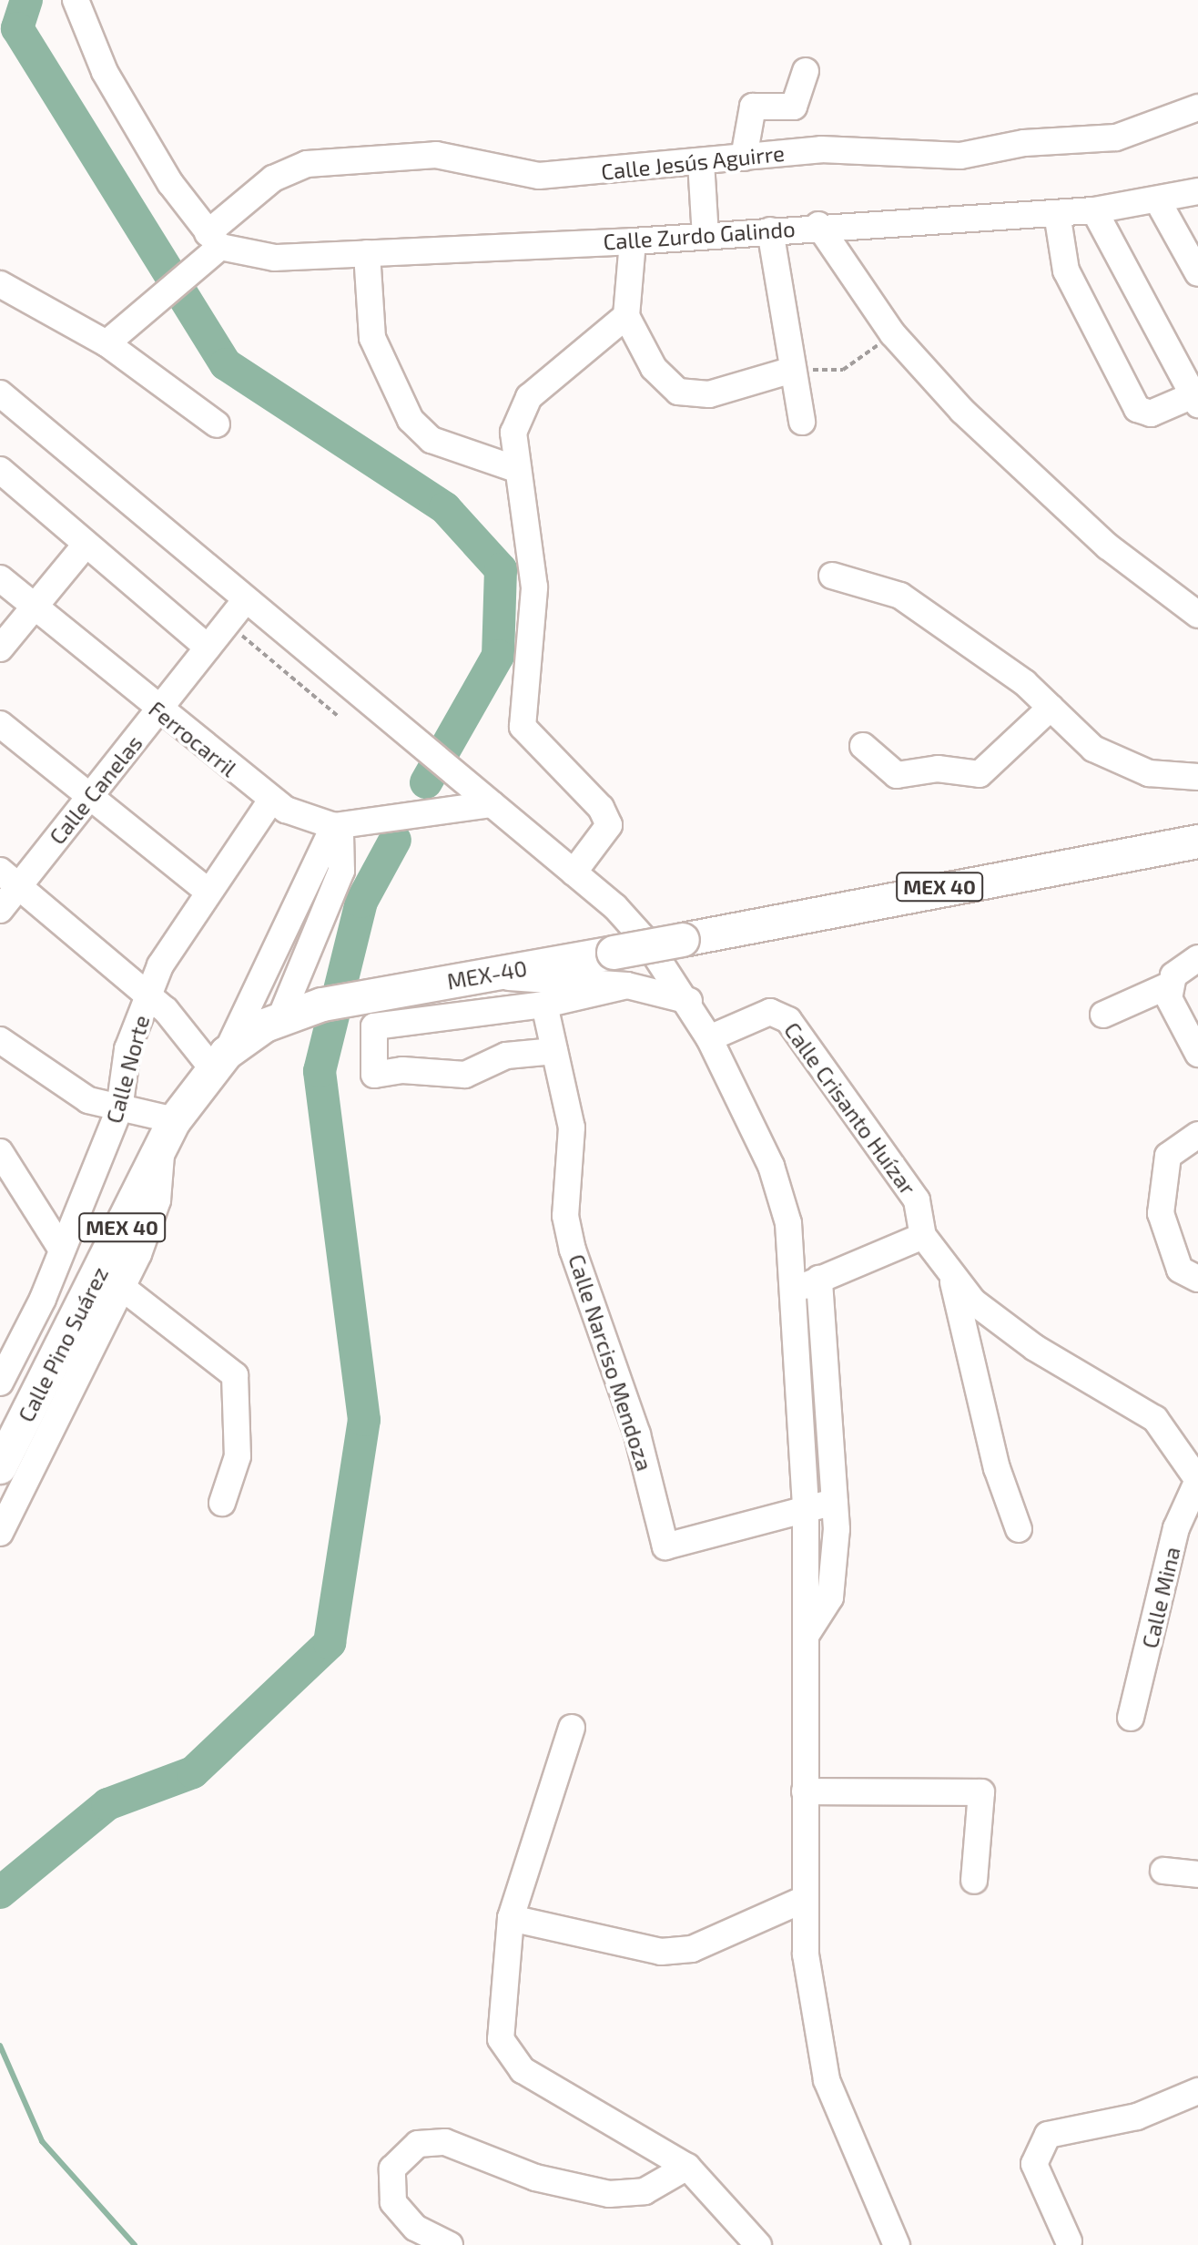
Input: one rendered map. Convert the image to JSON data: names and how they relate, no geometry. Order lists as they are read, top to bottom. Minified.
{"streets":{"main road":["MEX 40","MEX-40","Calle Pino Suárez"],"street":["Calle Jesús Aguirre","Calle Zurdo Galindo","Ferrocarril","Calle Canelas","Calle Norte","Calle Crisanto Huízar","Calle Narciso Mendoza","Calle Mina"]},"crossings":[["Calle Jesús Aguirre","Calle Zurdo Galindo"],["Ferrocarril","Calle Canelas"],["Ferrocarril","Calle Norte"],["MEX-40","Calle Pino Suárez"],["Calle Crisanto Huízar","Calle Mina"]]}
